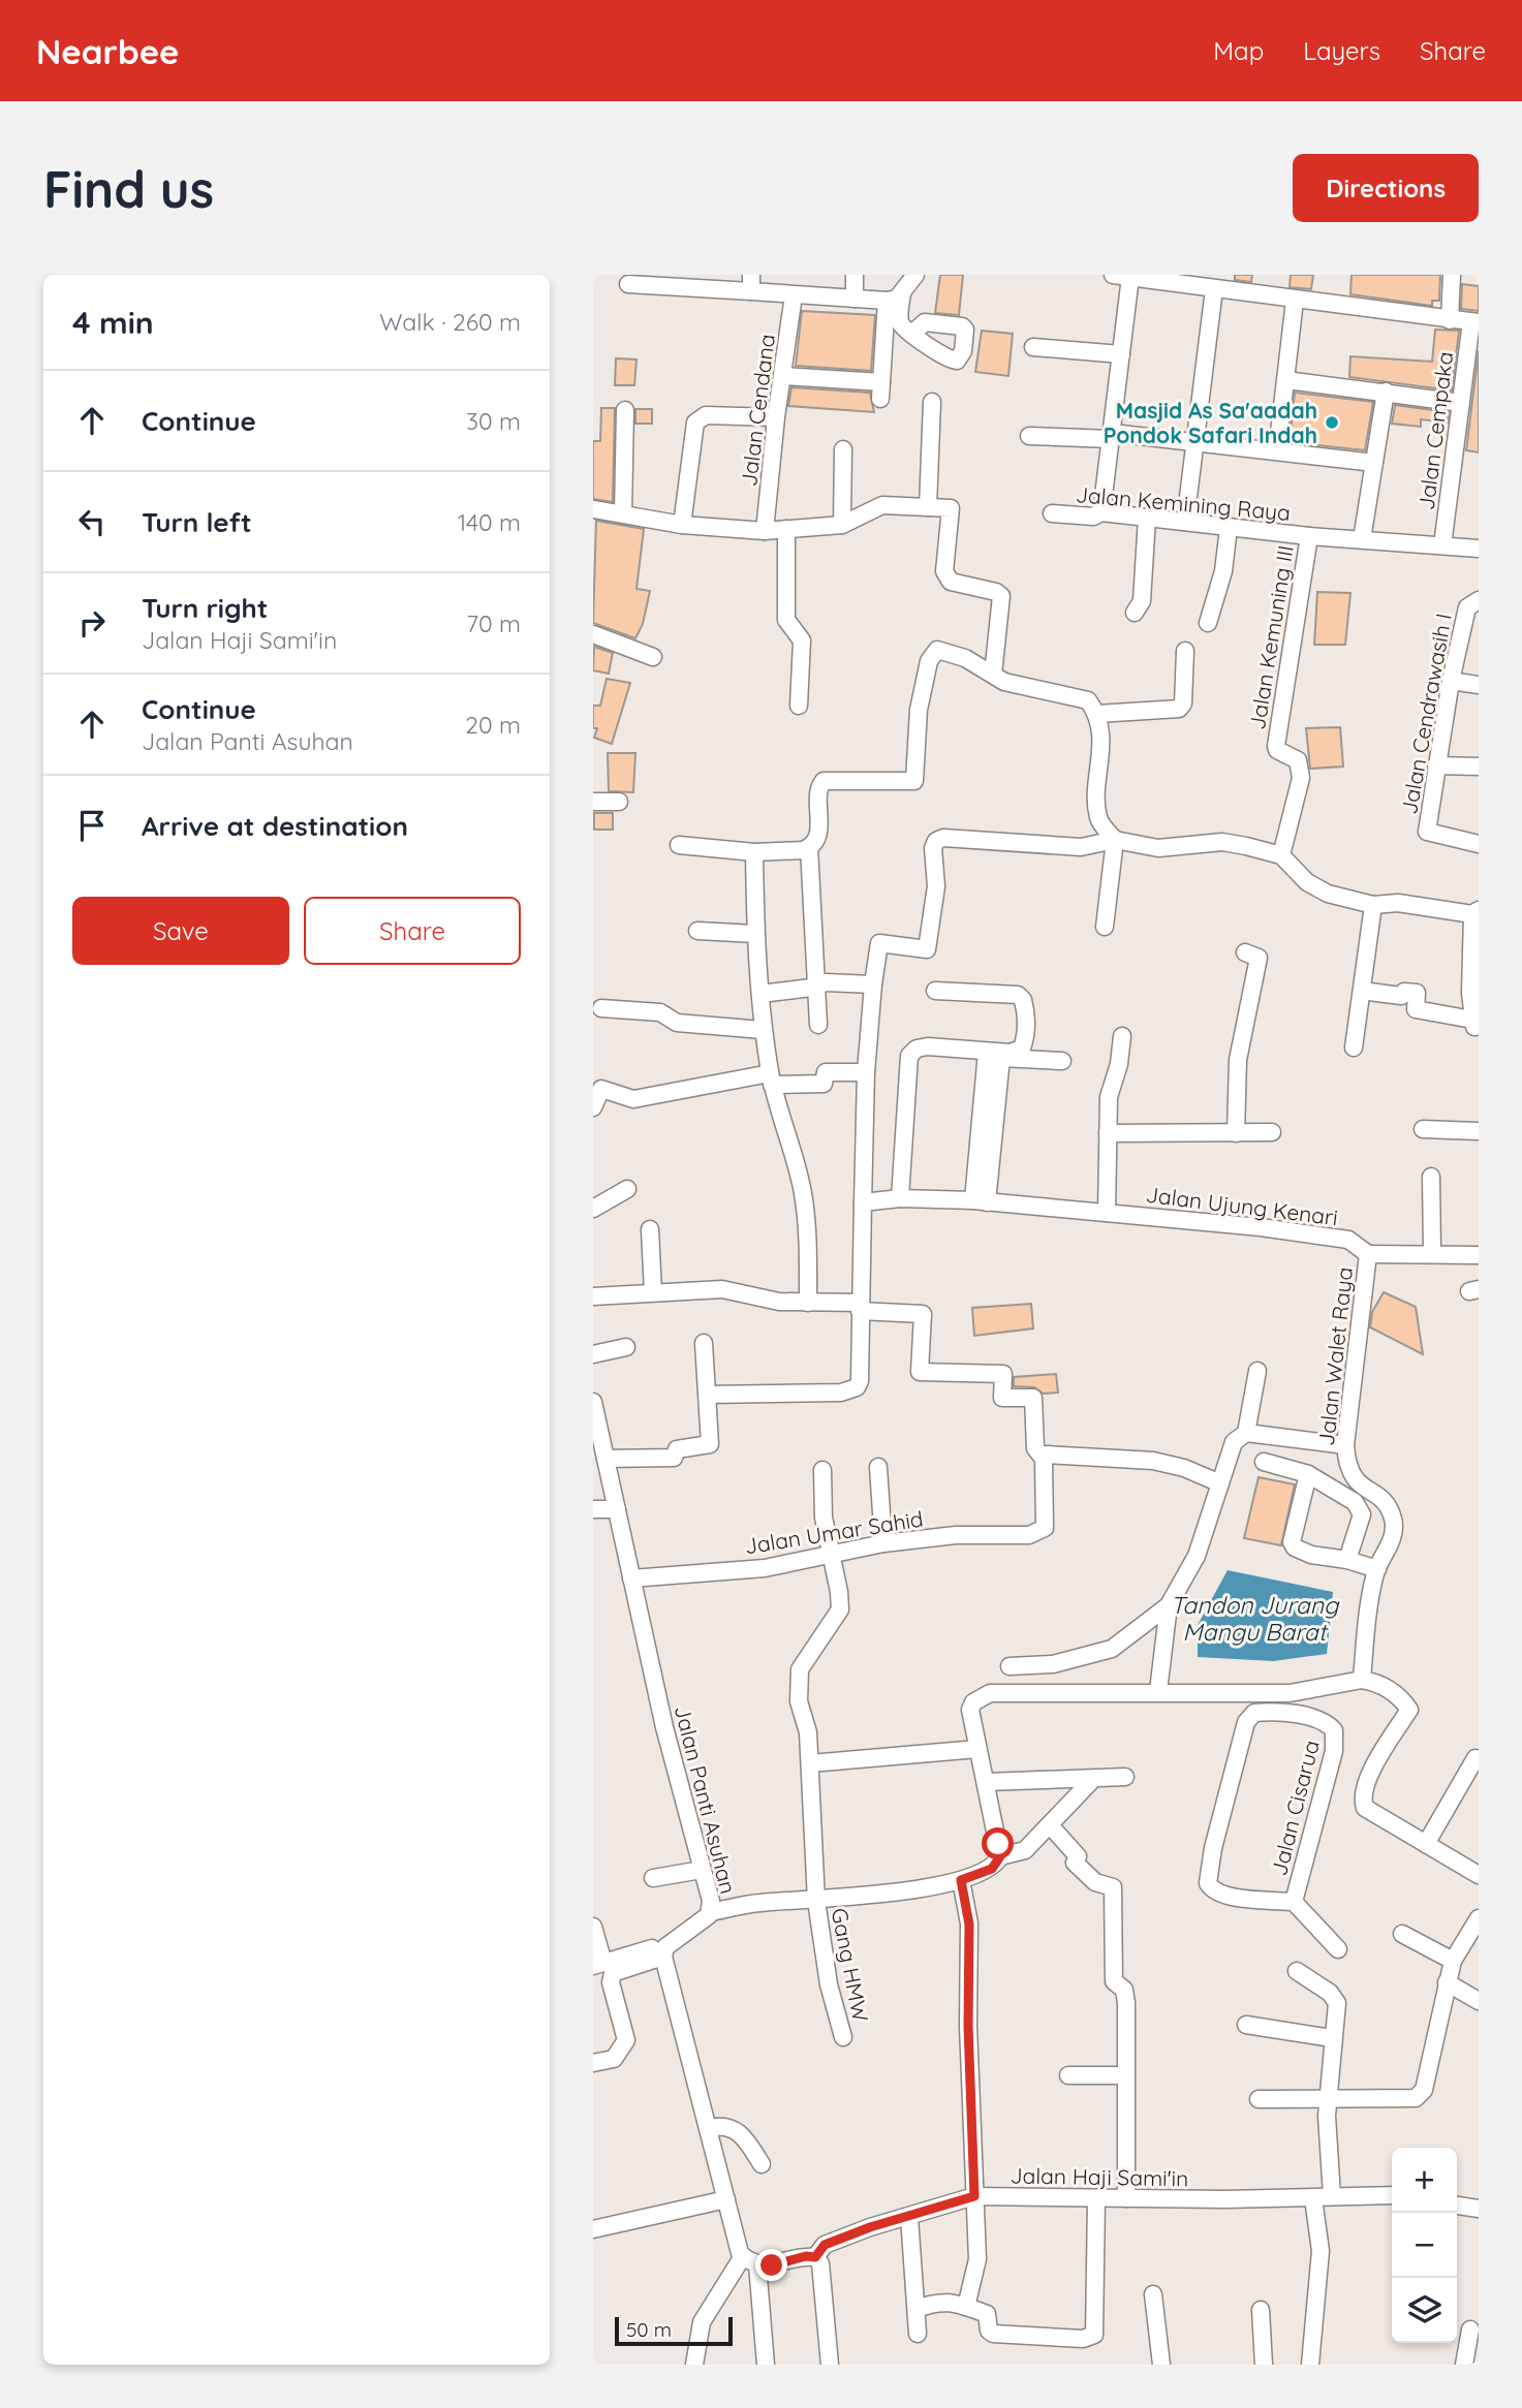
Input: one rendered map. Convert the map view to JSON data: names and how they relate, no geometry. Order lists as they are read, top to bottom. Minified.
{"streets":{"street":["Jalan Cendana","Jalan Cempaka","Jalan Kemining Raya","Jalan Kemuning III","Jalan Cendrawasih I","Jalan Ujung Kenari","Jalan Walet Raya","Jalan Umar Sahid","Jalan Panti Asuhan","Jalan Cisarua","Gang HMW","Jalan Haji Sami'in"]},"crossings":[["Jalan Cempaka","Jalan Kemining Raya"],["Jalan Kemining Raya","Jalan Kemuning III"],["Jalan Ujung Kenari","Jalan Walet Raya"],["Jalan Umar Sahid","Jalan Panti Asuhan"],["Jalan Umar Sahid","Gang HMW"]],"water":["Tandon Jurang Mangu Barat"],"places":["Masjid As Sa'aadah Pondok Safari Indah"],"scale_bar":"50 m","page":{"header":"Nearbee","nav":["Map","Layers","Share"],"buttons":["Directions",["Save","Share"]],"title":"Find us","heading":["4 min","Walk · 260 m"],"list":[["Continue","30 m"],["Turn left","140 m"],["Turn right","Jalan Haji Sami'in","70 m"],["Continue","Jalan Panti Asuhan","20 m"],"Arrive at destination"],"map_buttons":["+","−"],"scale":"50 m"}}
